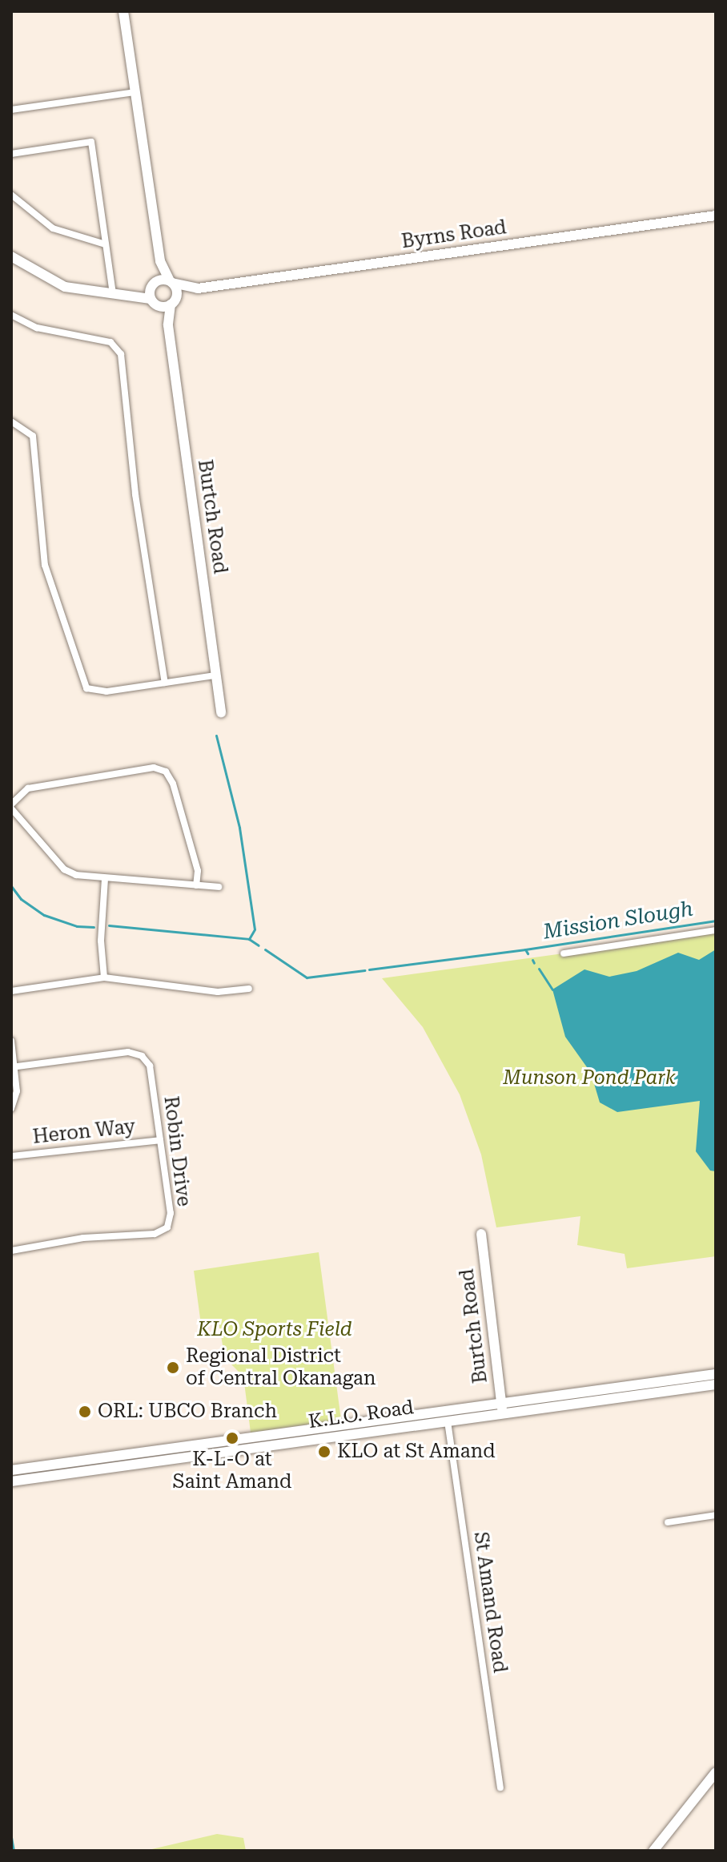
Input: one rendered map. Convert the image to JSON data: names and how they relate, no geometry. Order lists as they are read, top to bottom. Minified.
{"streets":{"main road":["Byrns Road","Burtch Road","K.L.O. Road"],"street":["Heron Way","Robin Drive","St Amand Road"]},"crossings":[["Byrns Road","Burtch Road"],["Burtch Road","K.L.O. Road"],["Heron Way","Robin Drive"],["K.L.O. Road","St Amand Road"]],"water":["Mission Slough"],"parks":["Munson Pond Park","KLO Sports Field"],"places":["Regional District of Central Okanagan","ORL: UBCO Branch","K-L-O at Saint Amand","KLO at St Amand"]}
